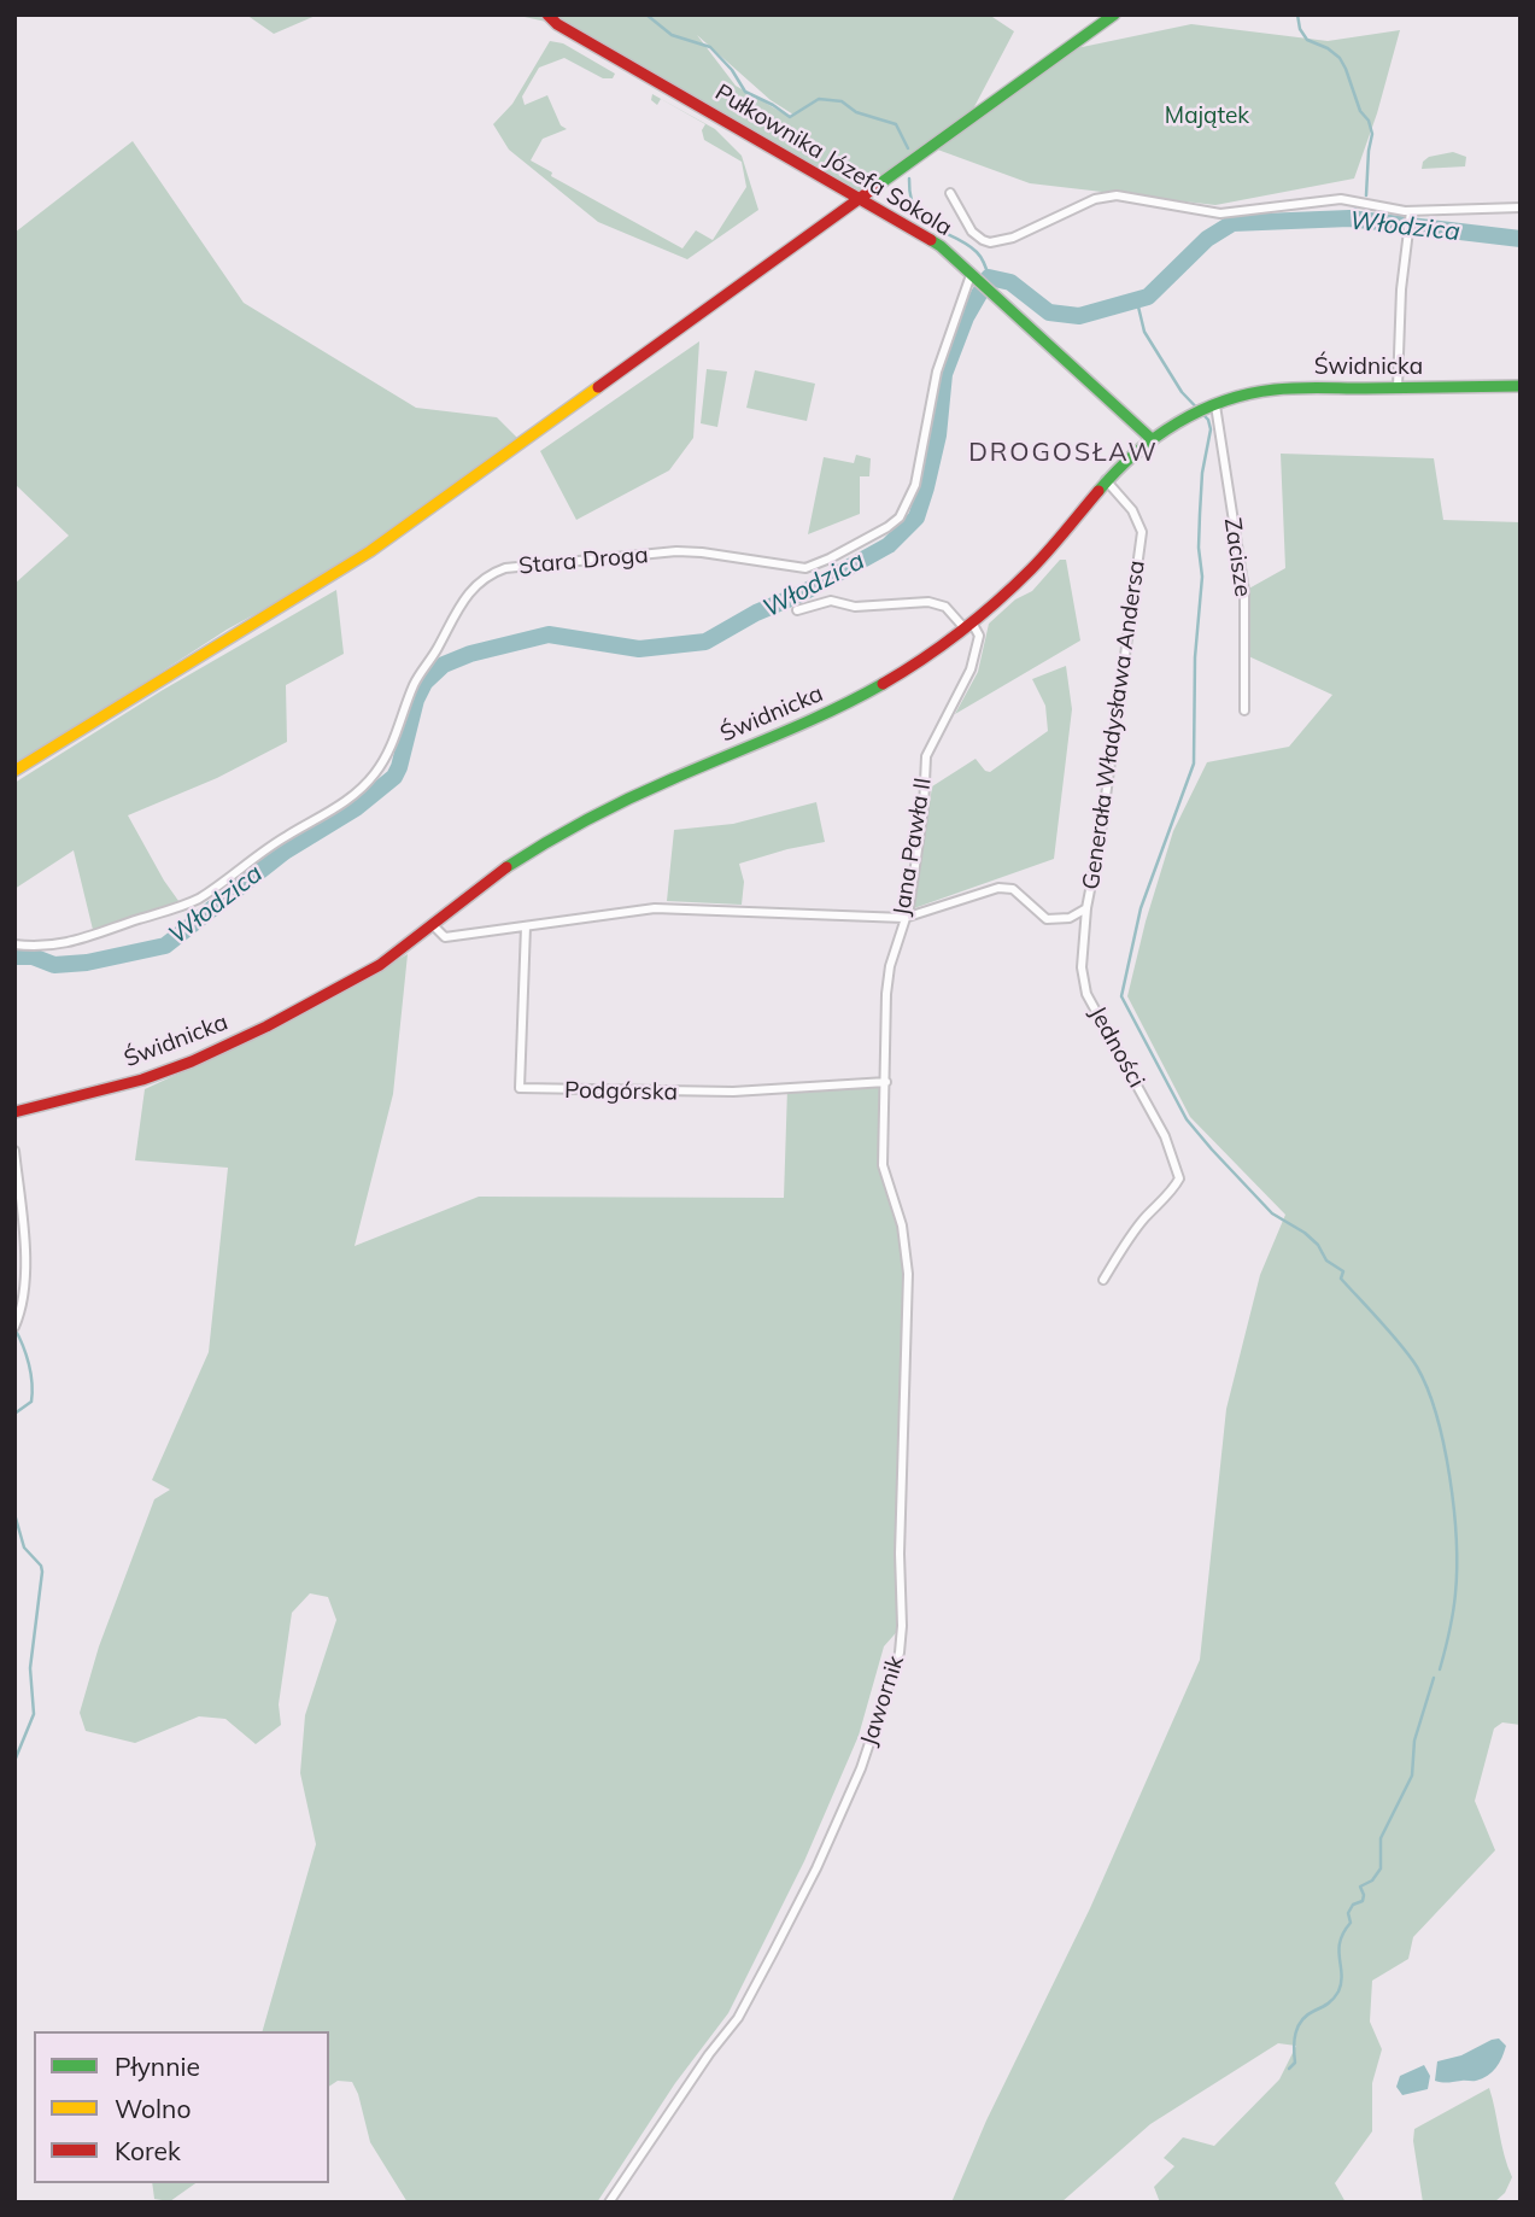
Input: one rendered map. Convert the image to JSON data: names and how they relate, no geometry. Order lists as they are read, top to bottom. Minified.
{"streets":{"street":["Pułkownika Józefa Sokola","Świdnicka","Zacisze","Stara Droga","Generała Władysława Andersa","Jana Pawła II","Jedności","Podgórska","Jawornik"]},"crossings":[["Pułkownika Józefa Sokola","Świdnicka"],["Pułkownika Józefa Sokola","Stara Droga"],["Świdnicka","Zacisze"],["Świdnicka","Generała Władysława Andersa"],["Świdnicka","Jana Pawła II"],["Generała Władysława Andersa","Jana Pawła II"],["Generała Władysława Andersa","Jedności"],["Generała Władysława Andersa","Podgórska"],["Jana Pawła II","Podgórska"],["Jana Pawła II","Jawornik"],["Podgórska","Jawornik"]],"districts":["DROGOSŁAW"],"water":["Włodzica"],"parks":["Majątek"],"legend":["Płynnie","Wolno","Korek"]}
